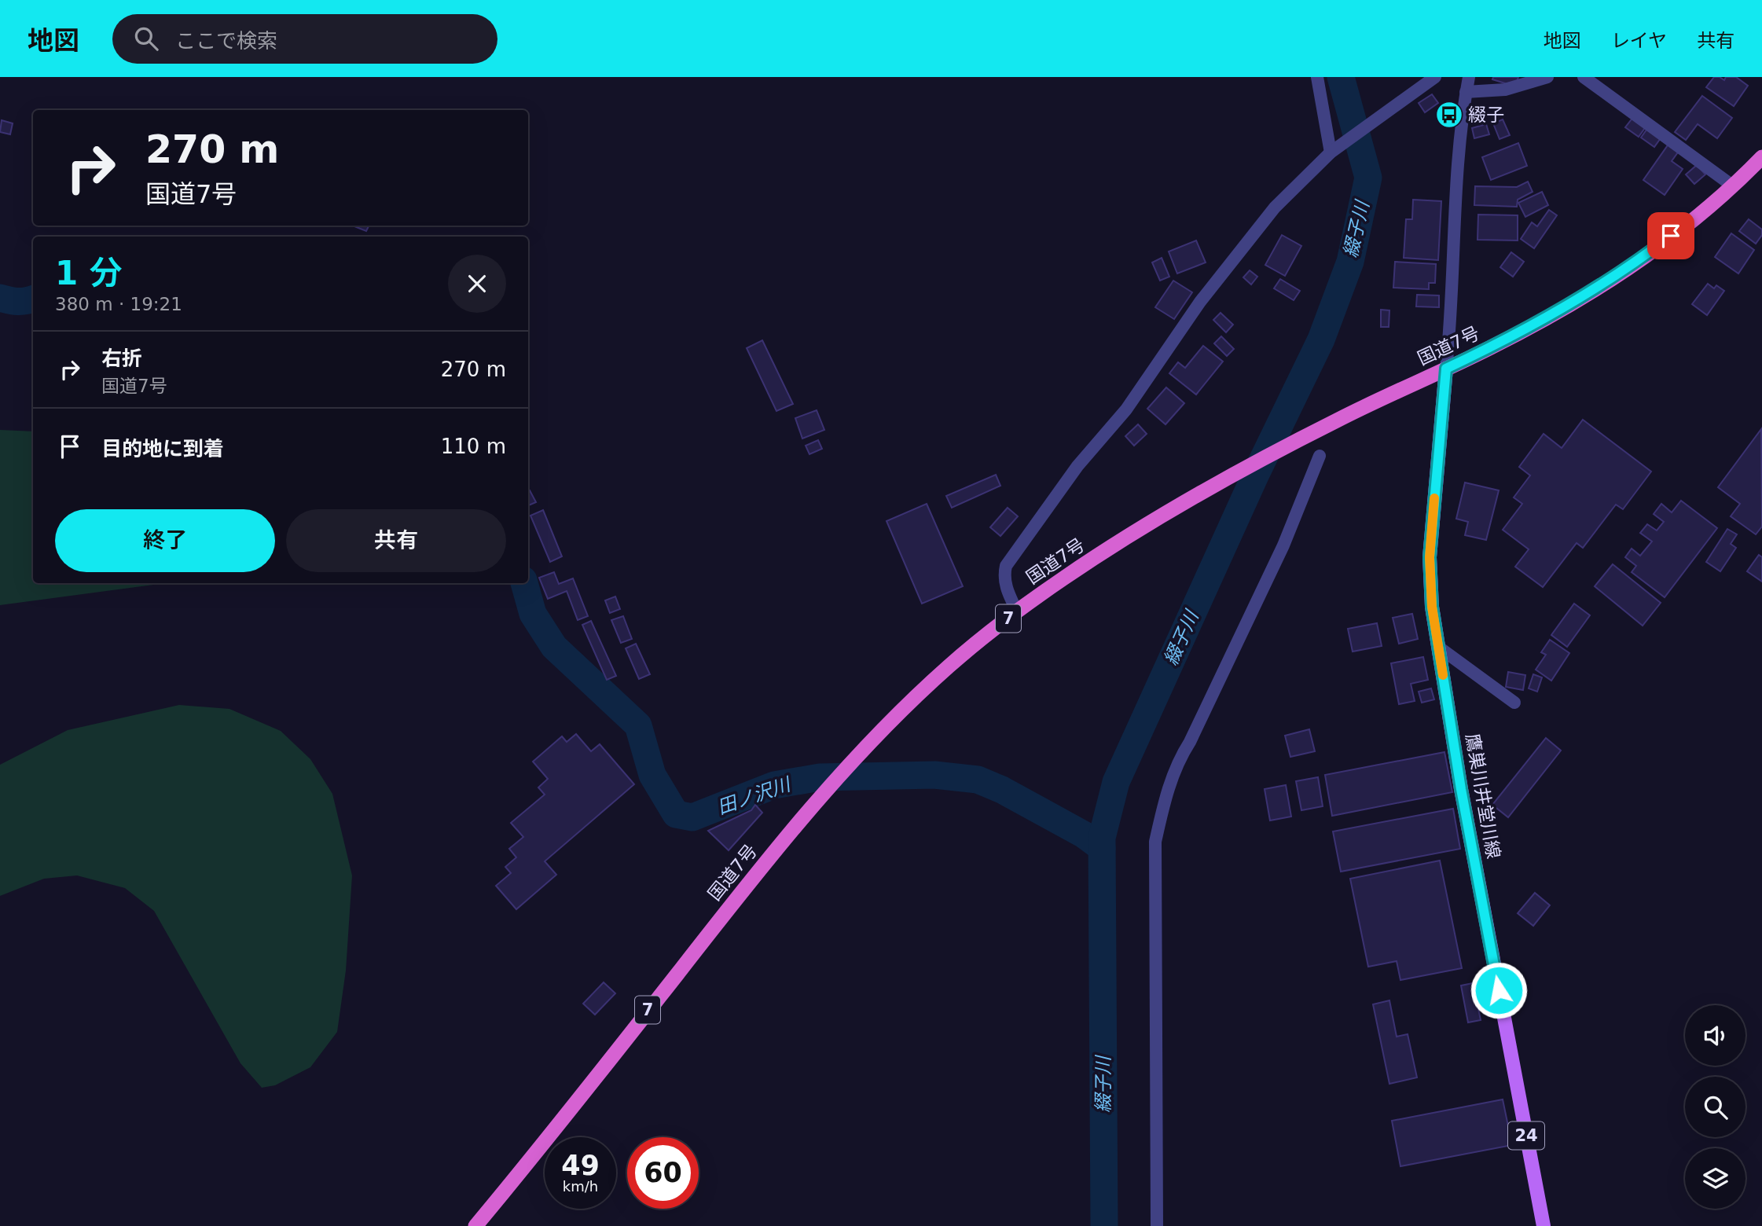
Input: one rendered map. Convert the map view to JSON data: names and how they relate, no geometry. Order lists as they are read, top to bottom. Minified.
{"streets":{"highway":["国道7号","7"],"main road":["鷹巣川井堂川線","24"]},"crossings":[["国道7号","鷹巣川井堂川線"]],"water":["綴子川","田ノ沢川"],"places":{"bus stop":["綴子"]},"page":{"header":"地図","search":"ここで検索","nav":["地図","レイヤ","共有"],"turn":["270 m","国道7号"],"heading":["1 分","380 m · 19:21"],"list":[{"name":"右折","note":"国道7号","value":"270 m"},{"name":"目的地に到着","value":"110 m"}],"buttons":["終了","共有"],"speed":"49 km/h","limit":"60"}}
